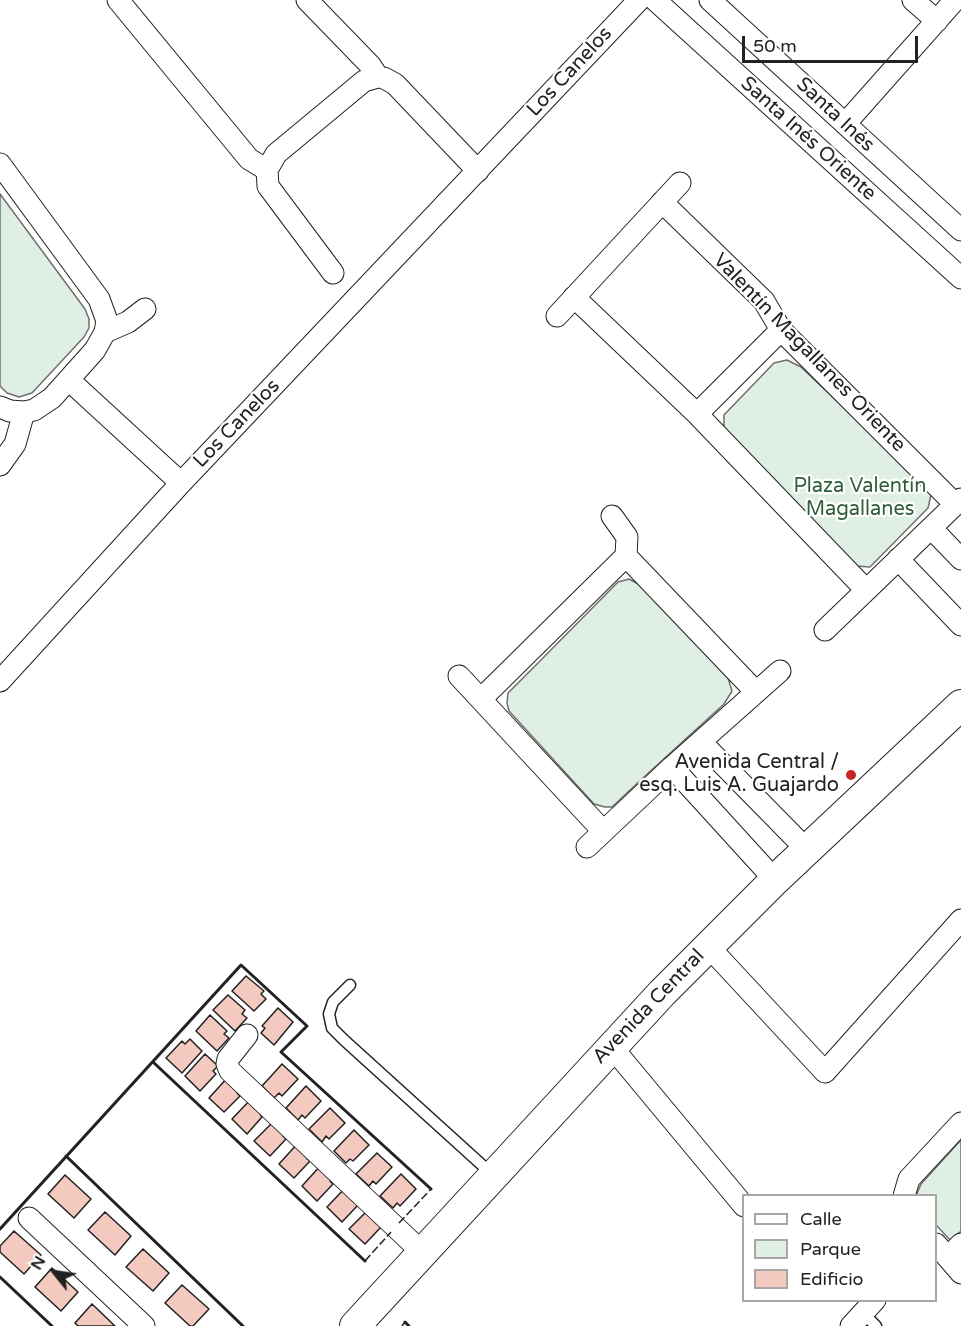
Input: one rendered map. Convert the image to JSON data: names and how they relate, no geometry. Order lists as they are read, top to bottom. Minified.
{"streets":{"street":["Los Canelos","Santa Inés","Santa Inés Oriente","Valentín Magallanes Oriente","Avenida Central"]},"parks":["Plaza Valentín Magallanes"],"places":["Avenida Central / esq. Luis A. Guajardo"],"legend":["Calle","Parque","Edificio"],"scale_bar":"50 m","north":"top left"}
